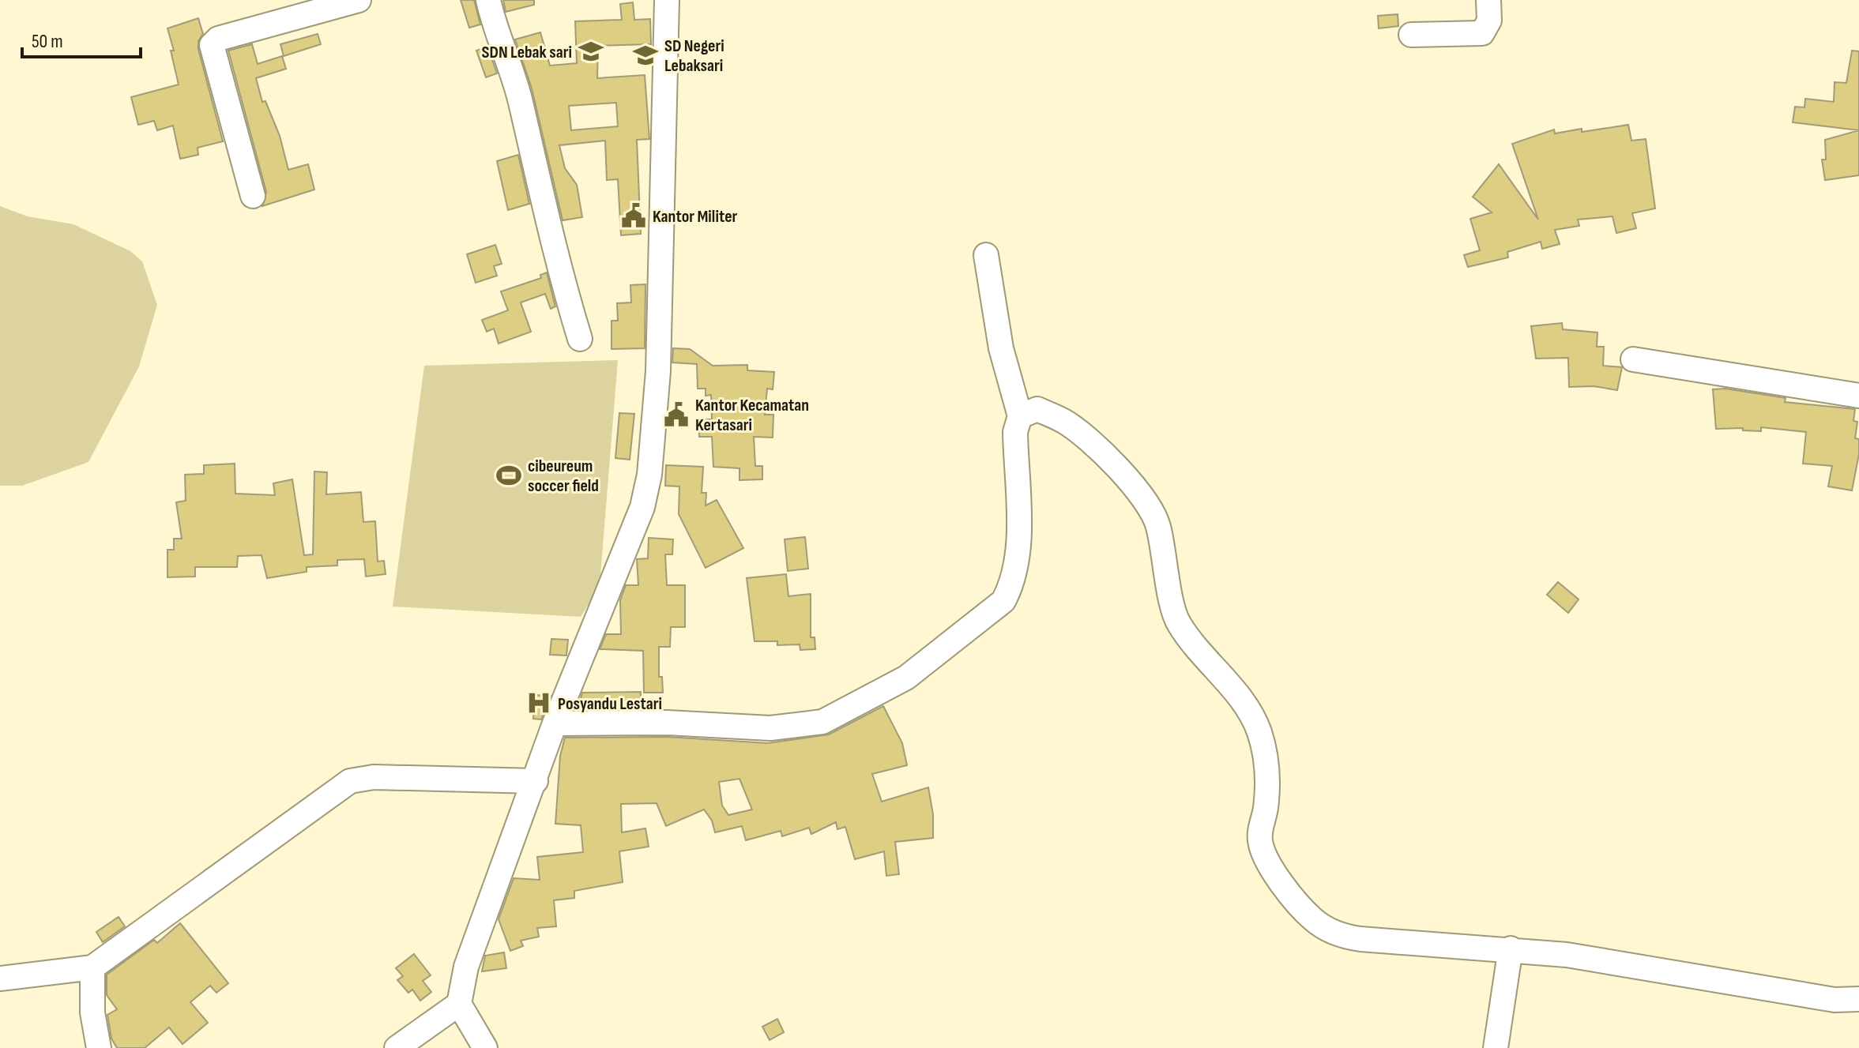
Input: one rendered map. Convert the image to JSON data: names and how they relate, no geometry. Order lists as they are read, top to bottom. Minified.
{"places":{"school or university":["SDN Lebak sari","SD Negeri Lebaksari"],"public building":["Kantor Militer","Kantor Kecamatan Kertasari"],"sports":["cibeureum soccer field"],"hospital":["Posyandu Lestari"]},"scale_bar":"50 m"}
